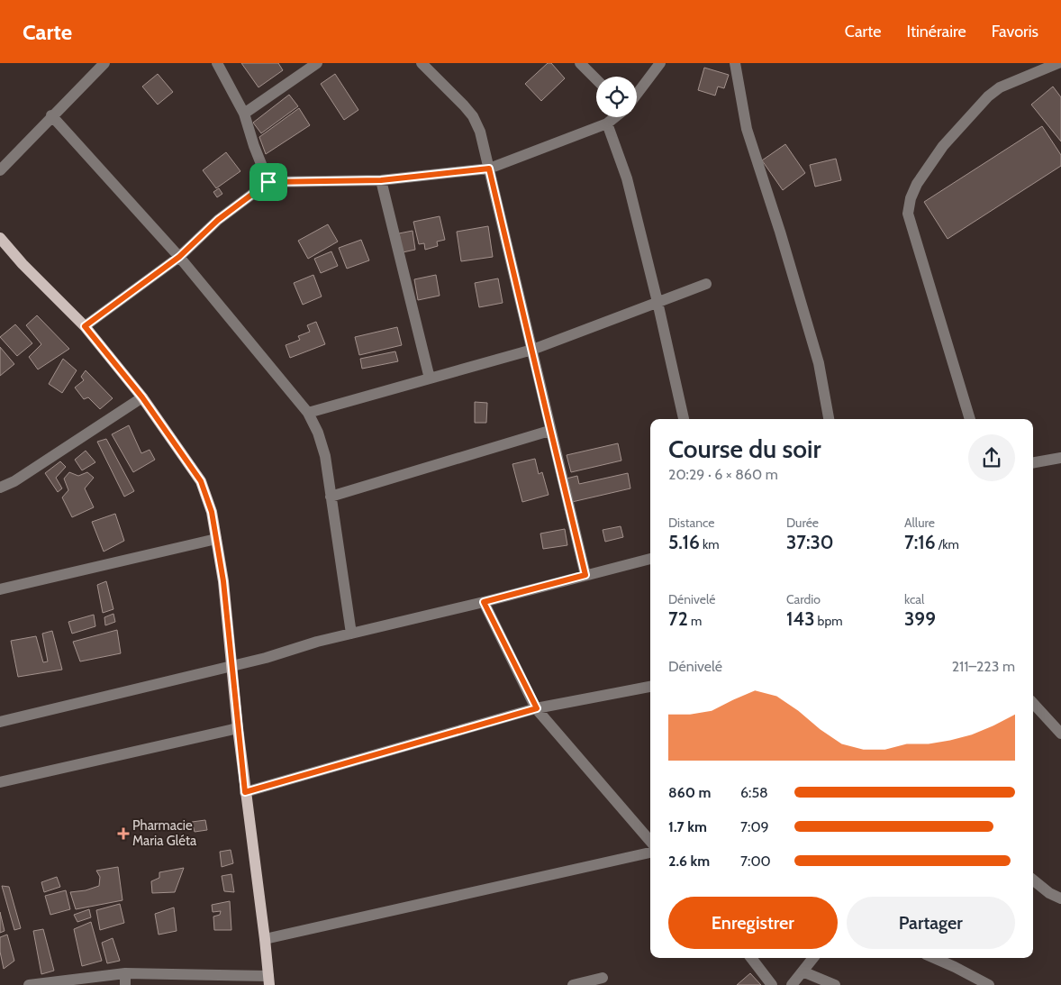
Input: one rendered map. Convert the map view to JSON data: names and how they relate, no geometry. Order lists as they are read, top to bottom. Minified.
{"places":{"health":["Pharmacie Maria Gléta"]},"page":{"header":"Carte","nav":["Carte","Itinéraire","Favoris"],"heading":["Course du soir","20:29 · 6 × 860 m"],"stats":[["Distance","5.16 km"],["Durée","37:30"],["Allure","7:16 /km"],["Dénivelé","72 m"],["Cardio","143 bpm"],["kcal","399"]],"chart":["Dénivelé","211–223 m"],"list":[{"name":"860 m","note":"6:58"},{"name":"1.7 km","note":"7:09"},{"name":"2.6 km","note":"7:00"}],"buttons":["Enregistrer","Partager"]}}
